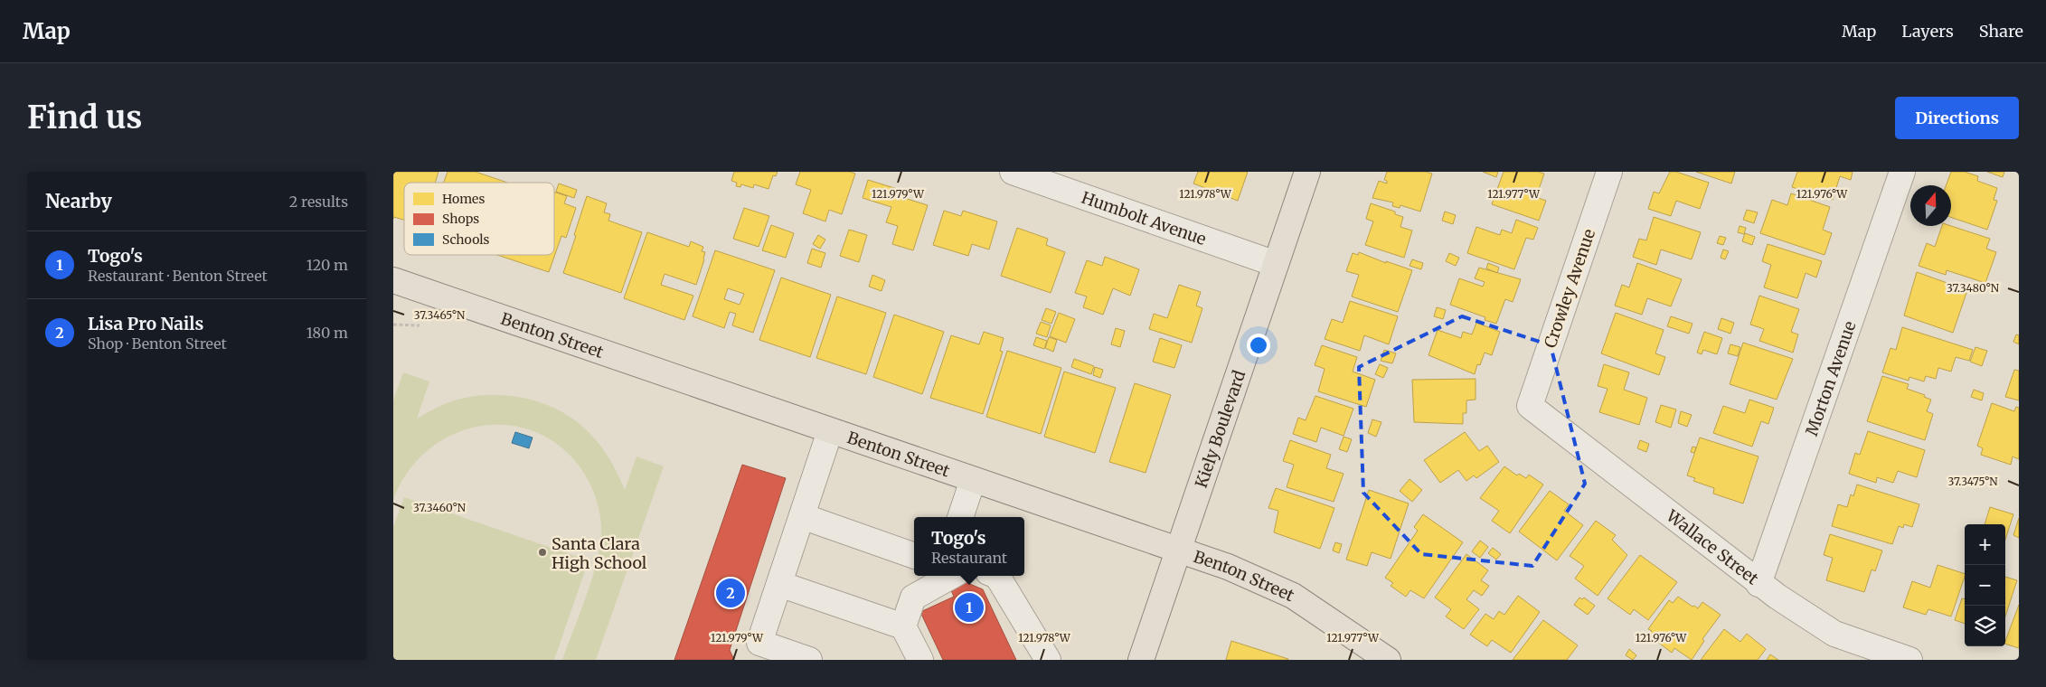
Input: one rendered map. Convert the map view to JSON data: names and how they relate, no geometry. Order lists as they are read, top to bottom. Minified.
{"streets":{"main road":["Benton Street","Kiely Boulevard"],"street":["Humbolt Avenue","Crowley Avenue","Morton Avenue","Wallace Street"]},"crossings":[["Humbolt Avenue","Kiely Boulevard"],["Crowley Avenue","Wallace Street"],["Benton Street","Kiely Boulevard"],["Morton Avenue","Wallace Street"]],"places":["Santa Clara High School"],"legend":["Homes","Shops","Schools"],"north":"top","page":{"header":"Map","nav":["Map","Layers","Share"],"buttons":"Directions","title":"Find us","heading":["Nearby","2 results"],"list":[{"mark":"1","name":"Togo's","note":"Restaurant · Benton Street","value":"120 m"},{"mark":"2","name":"Lisa Pro Nails","note":"Shop · Benton Street","value":"180 m"}],"popup":["Togo's","Restaurant"],"map_buttons":["+","−"],"pins":["2","1"]},"coordinates":["121.979°W","121.978°W","121.977°W","121.976°W","37.3480°N","37.3465°N","37.3475°N","37.3460°N"]}
